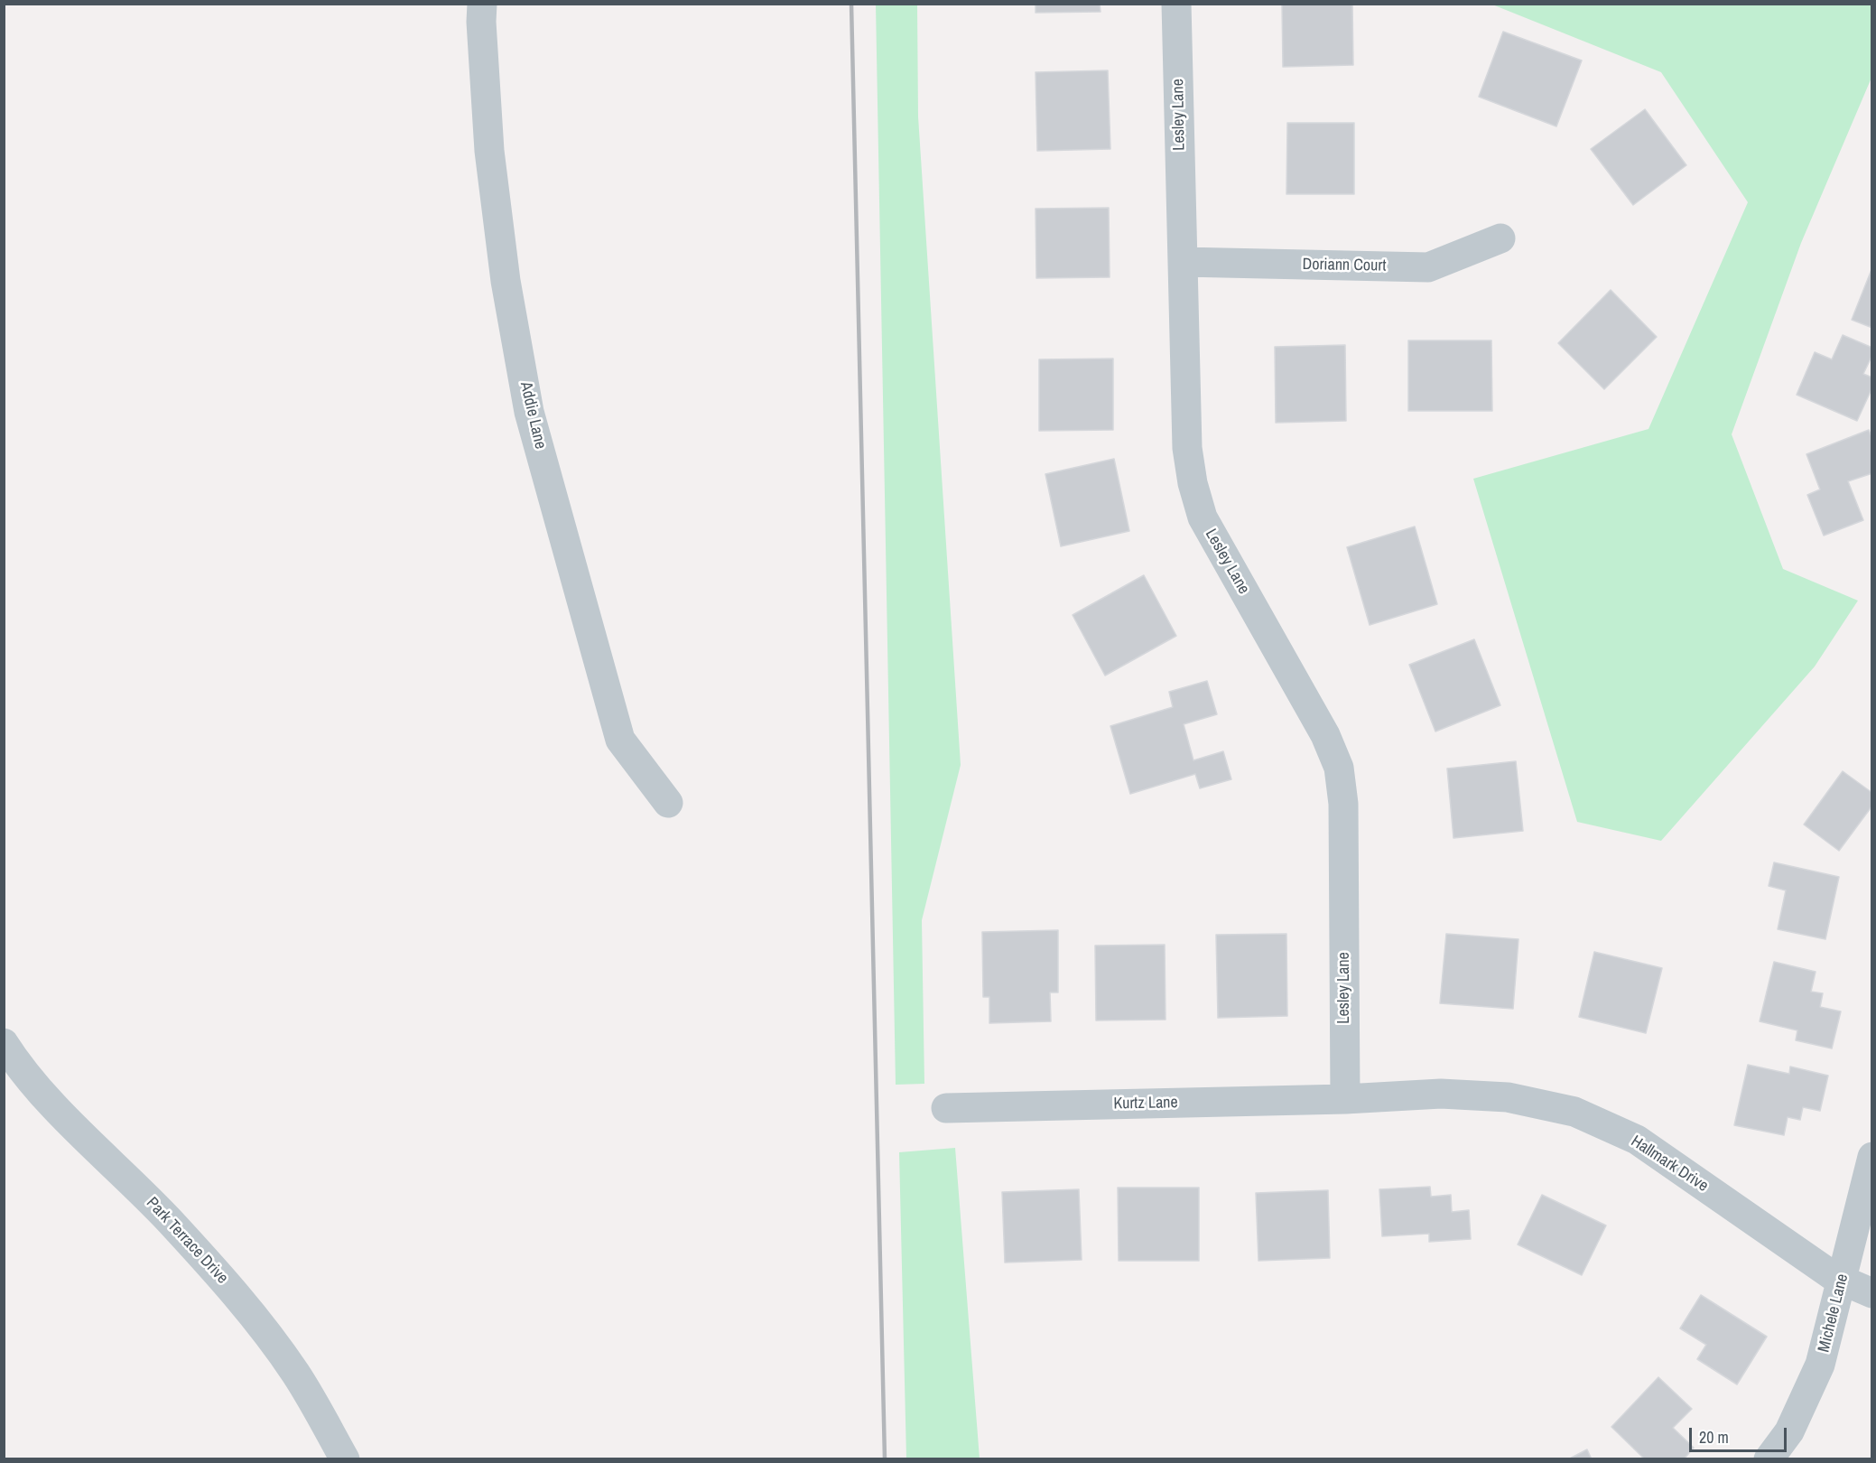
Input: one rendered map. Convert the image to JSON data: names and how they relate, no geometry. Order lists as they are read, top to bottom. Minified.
{"streets":{"street":["Lesley Lane","Doriann Court","Addie Lane","Kurtz Lane","Hallmark Drive","Park Terrace Drive","Michele Lane"]},"crossings":[["Lesley Lane","Doriann Court"],["Lesley Lane","Kurtz Lane"],["Lesley Lane","Hallmark Drive"],["Kurtz Lane","Hallmark Drive"],["Hallmark Drive","Michele Lane"]],"scale_bar":"20 m"}
